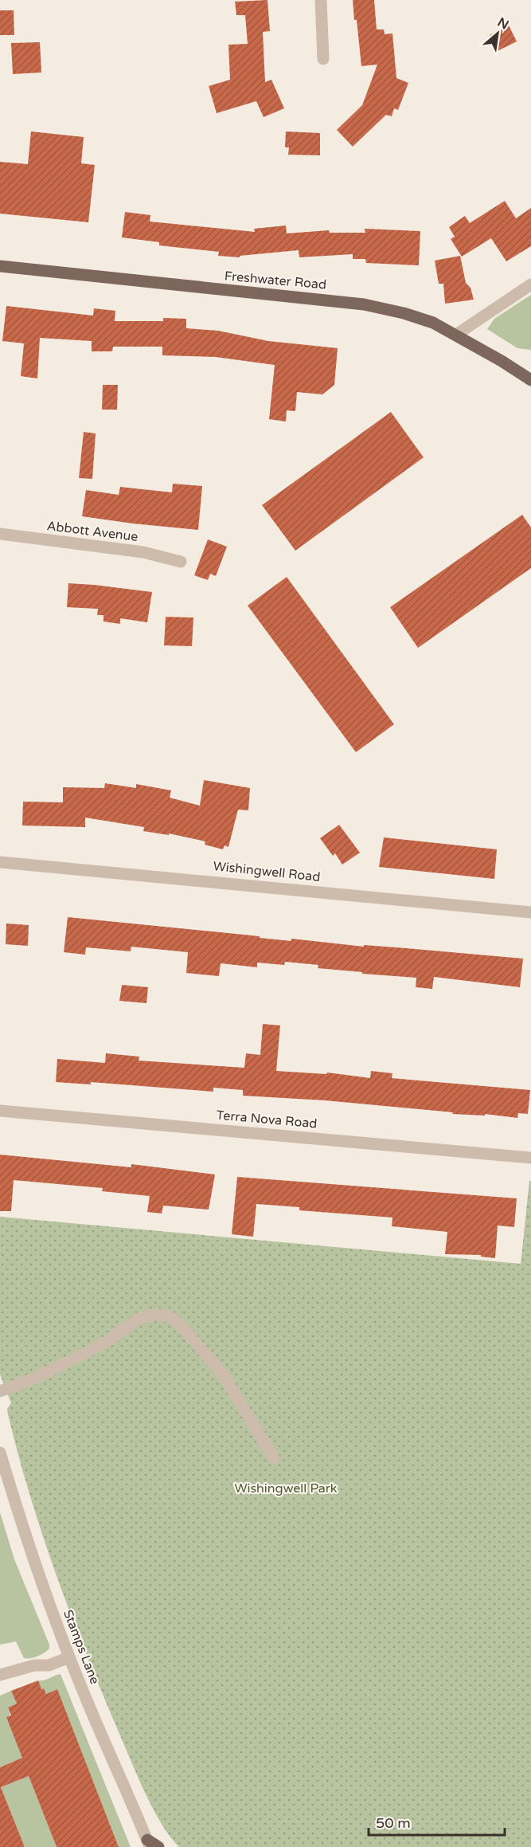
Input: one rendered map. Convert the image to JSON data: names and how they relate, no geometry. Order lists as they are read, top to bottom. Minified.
{"streets":{"main road":["Freshwater Road"],"street":["Abbott Avenue","Wishingwell Road","Terra Nova Road","Stamps Lane"]},"parks":["Wishingwell Park"],"scale_bar":"50 m","north":"top right"}
